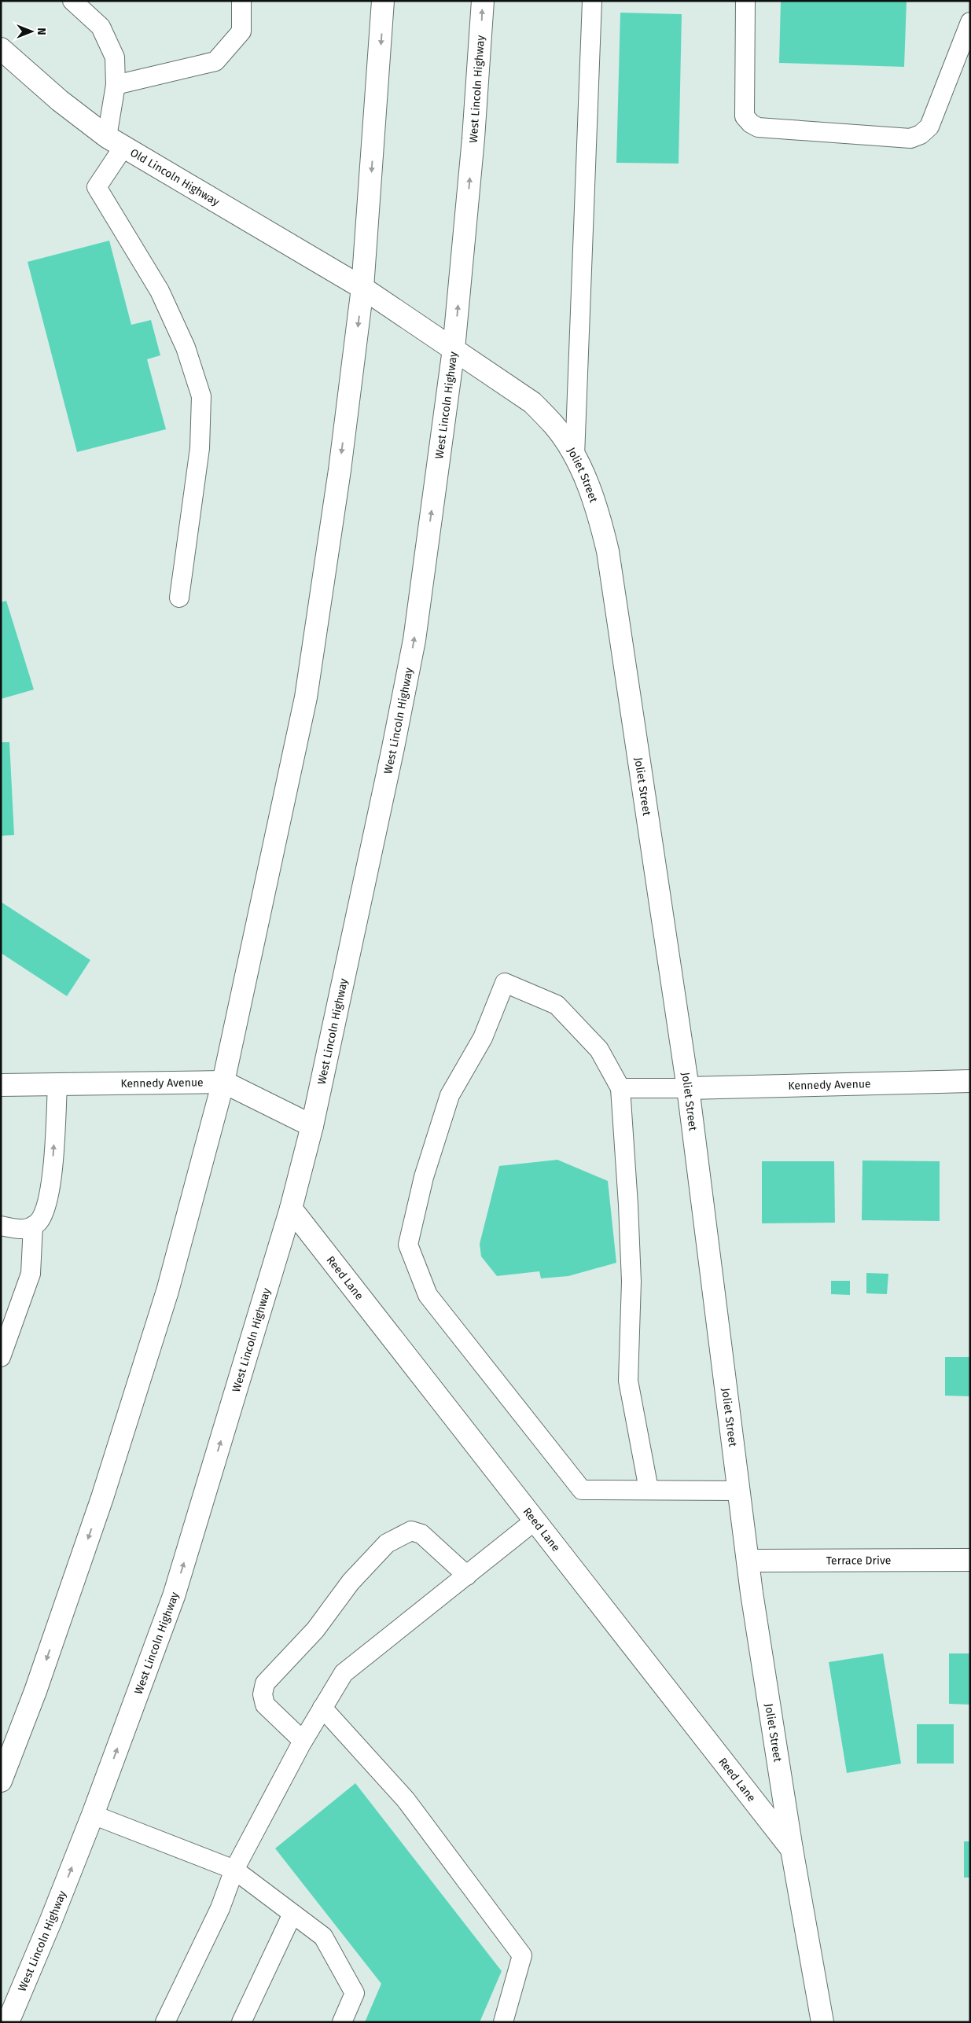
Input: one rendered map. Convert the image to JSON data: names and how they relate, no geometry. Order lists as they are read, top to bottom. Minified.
{"streets":{"street":["West Lincoln Highway","Old Lincoln Highway","Joliet Street","Kennedy Avenue","Reed Lane","Terrace Drive"]},"crossings":[["West Lincoln Highway","Joliet Street"],["West Lincoln Highway","Kennedy Avenue"],["West Lincoln Highway","Reed Lane"],["Old Lincoln Highway","Joliet Street"],["Joliet Street","Kennedy Avenue"],["Joliet Street","Reed Lane"],["Joliet Street","Terrace Drive"]],"north":"right"}
